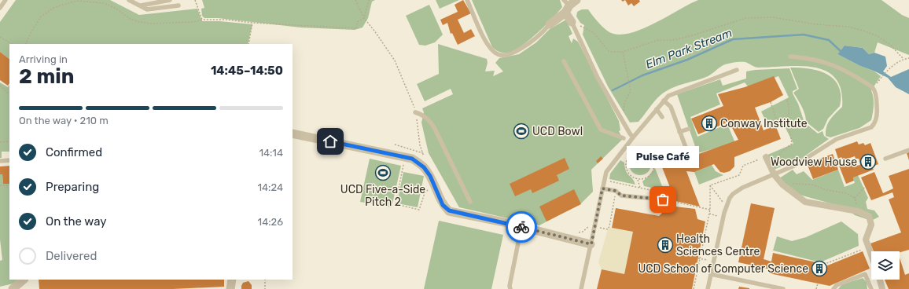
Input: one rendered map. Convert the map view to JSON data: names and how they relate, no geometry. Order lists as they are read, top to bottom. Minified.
{"water":["Elm Park Stream"],"places":{"building":["Conway Institute","Woodview House","Health Sciences Centre","UCD School of Computer Science"],"sports":["UCD Bowl","UCD Five-a-Side Pitch 2"],"other":["Pulse Café"]},"page":{"heading":["2 min","Arriving in","14:45–14:50"],"bar":"On the way · 210 m","list":[["Confirmed","14:14"],["Preparing","14:24"],["On the way","14:26"],"Delivered"],"bubble":"Pulse Café"}}
